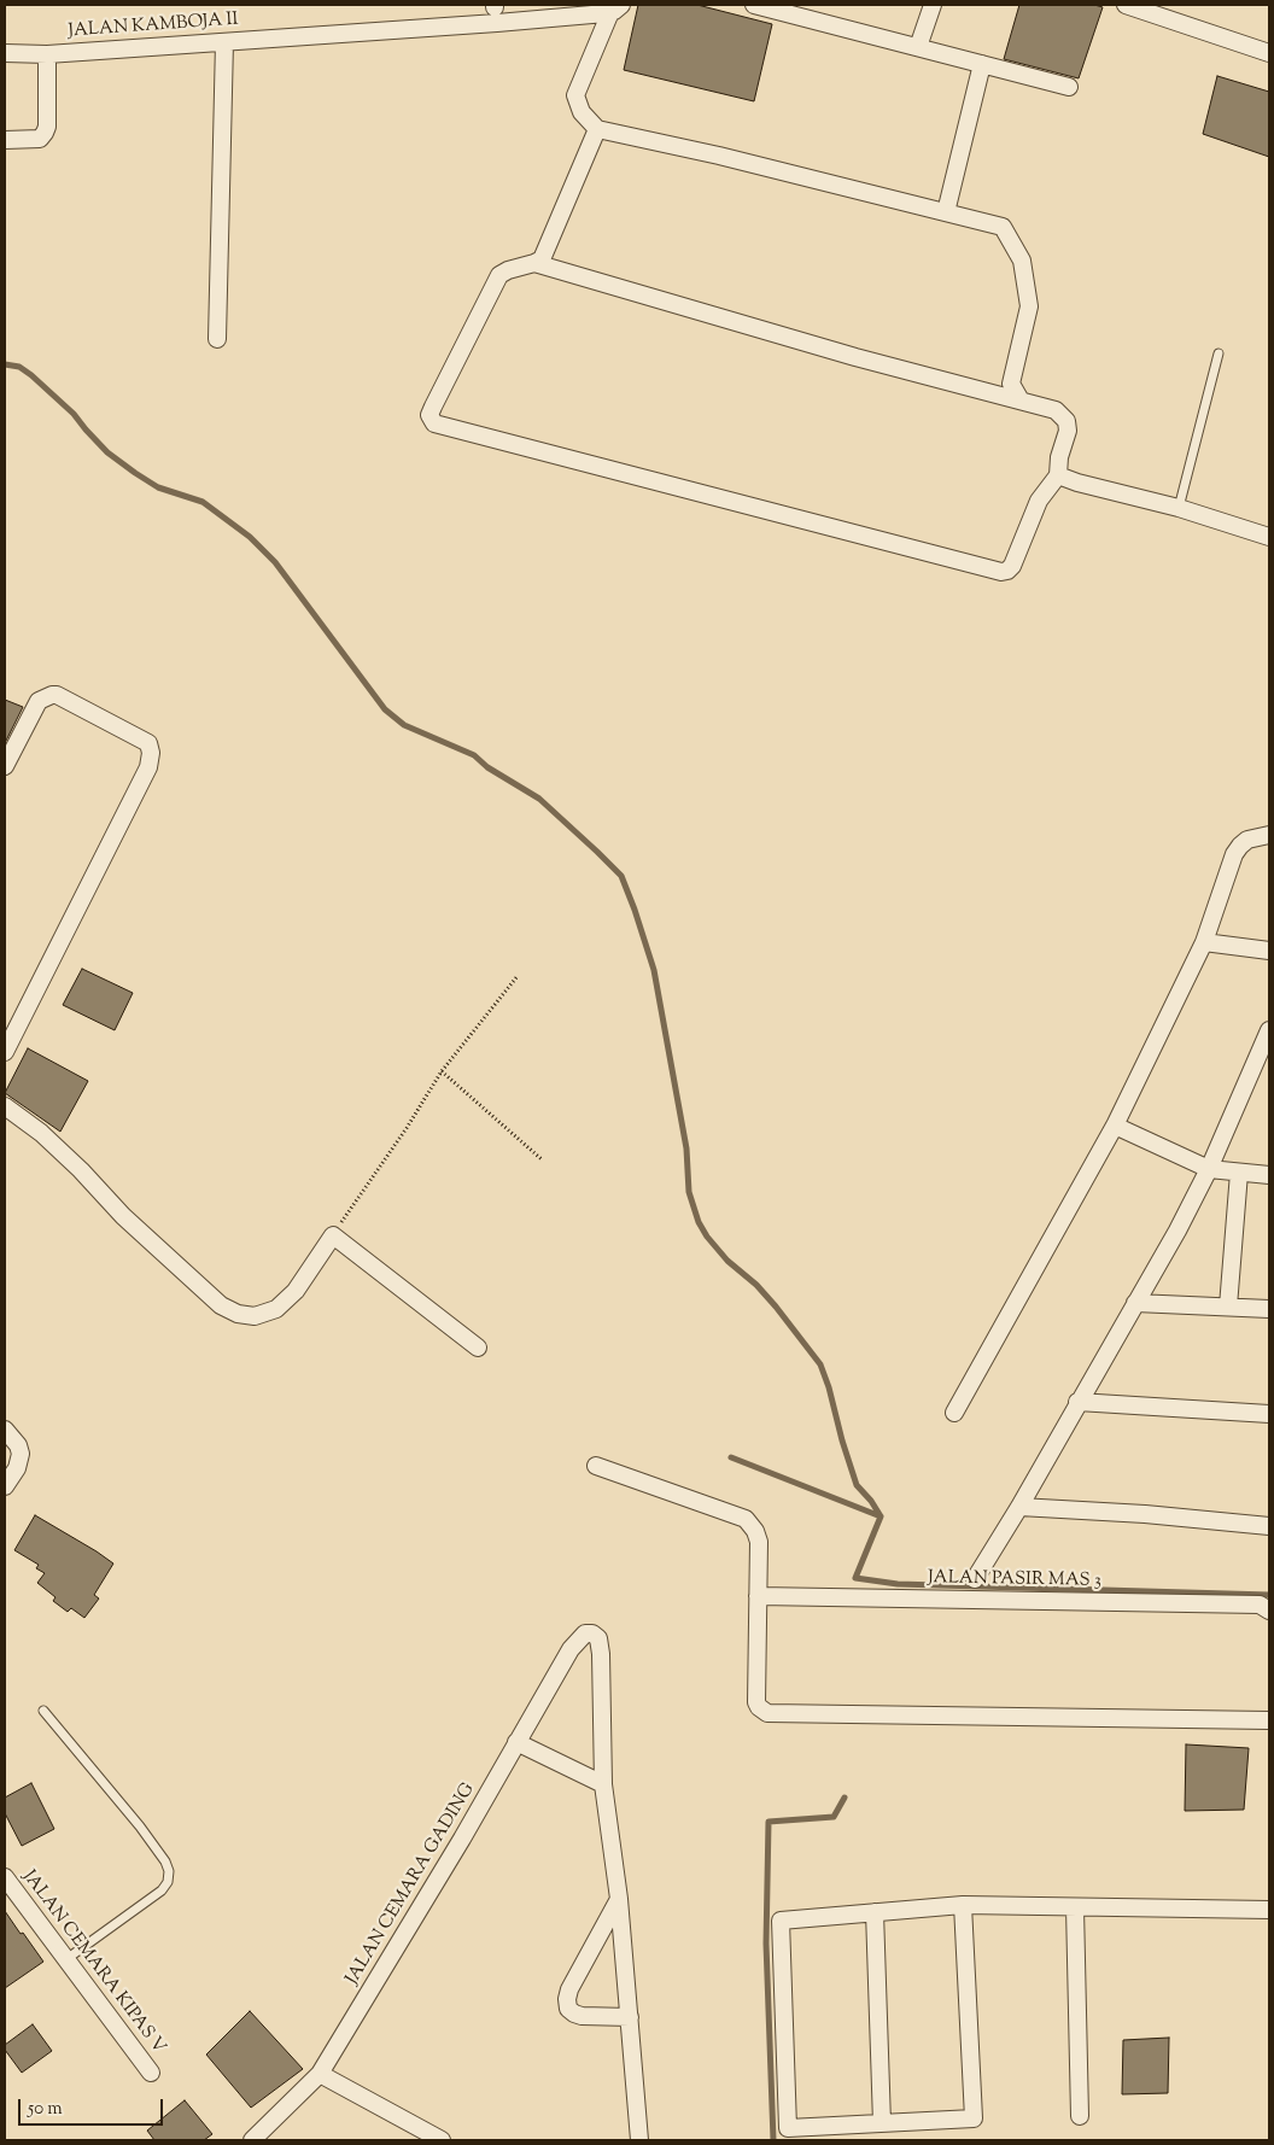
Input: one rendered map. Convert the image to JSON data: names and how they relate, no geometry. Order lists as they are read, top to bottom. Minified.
{"streets":{"street":["JALAN KAMBOJA II","JALAN PASIR MAS 3","JALAN CEMARA GADING","JALAN CEMARA KIPAS V"]},"scale_bar":"50 m"}
